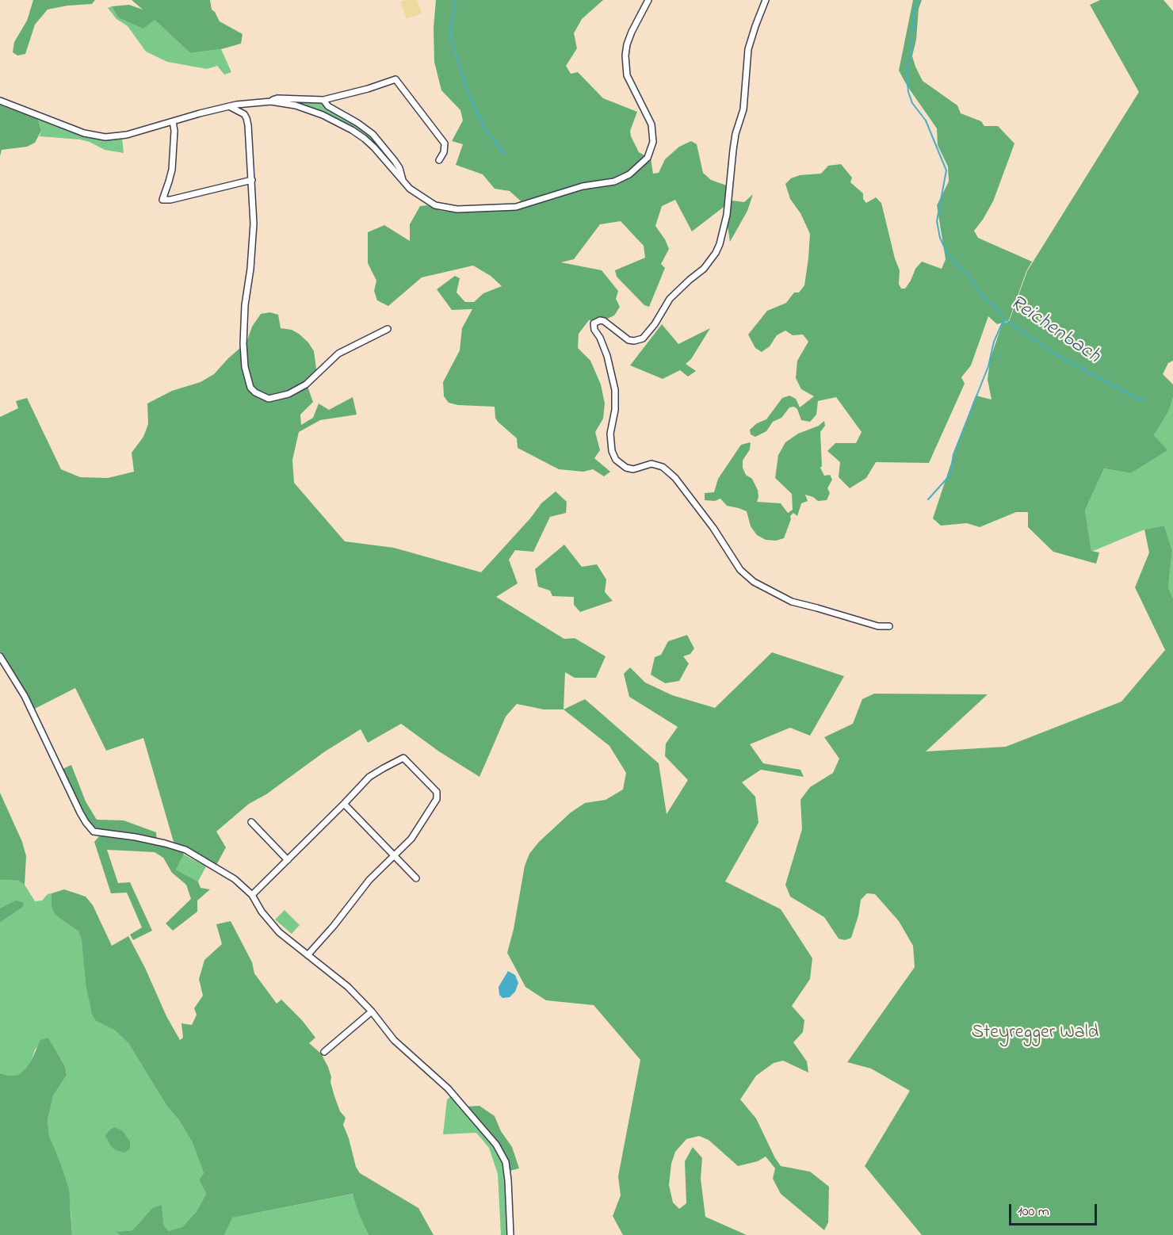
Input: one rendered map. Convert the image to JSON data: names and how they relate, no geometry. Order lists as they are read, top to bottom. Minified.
{"water":["Reichenbach"],"parks":["Steyregger Wald"],"scale_bar":"100 m"}
